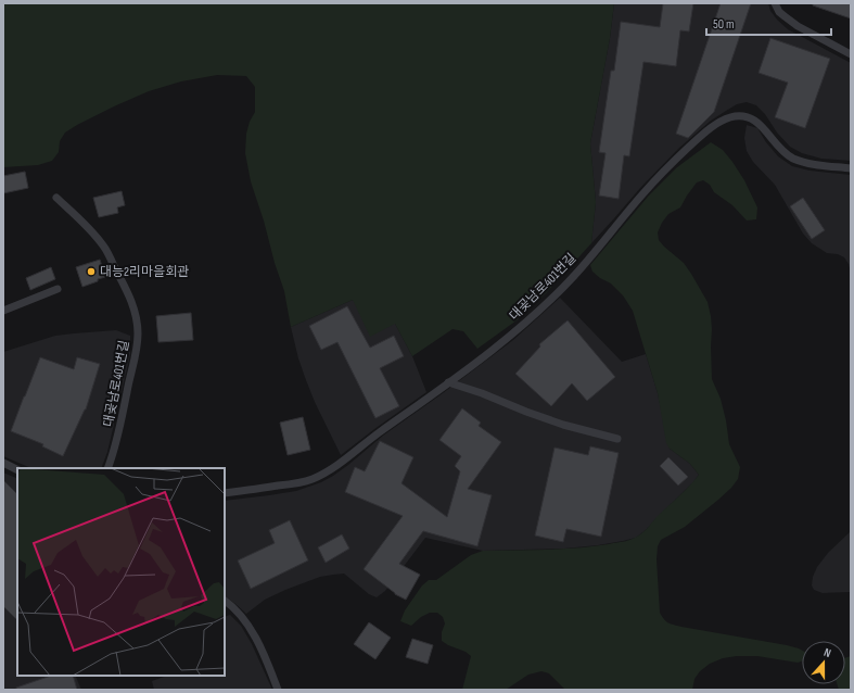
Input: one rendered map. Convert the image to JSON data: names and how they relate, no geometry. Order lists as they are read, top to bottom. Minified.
{"streets":{"lane":["대곶남로401번길"]},"places":["대능2리마을회관"],"scale_bar":"50 m","north":"top"}
